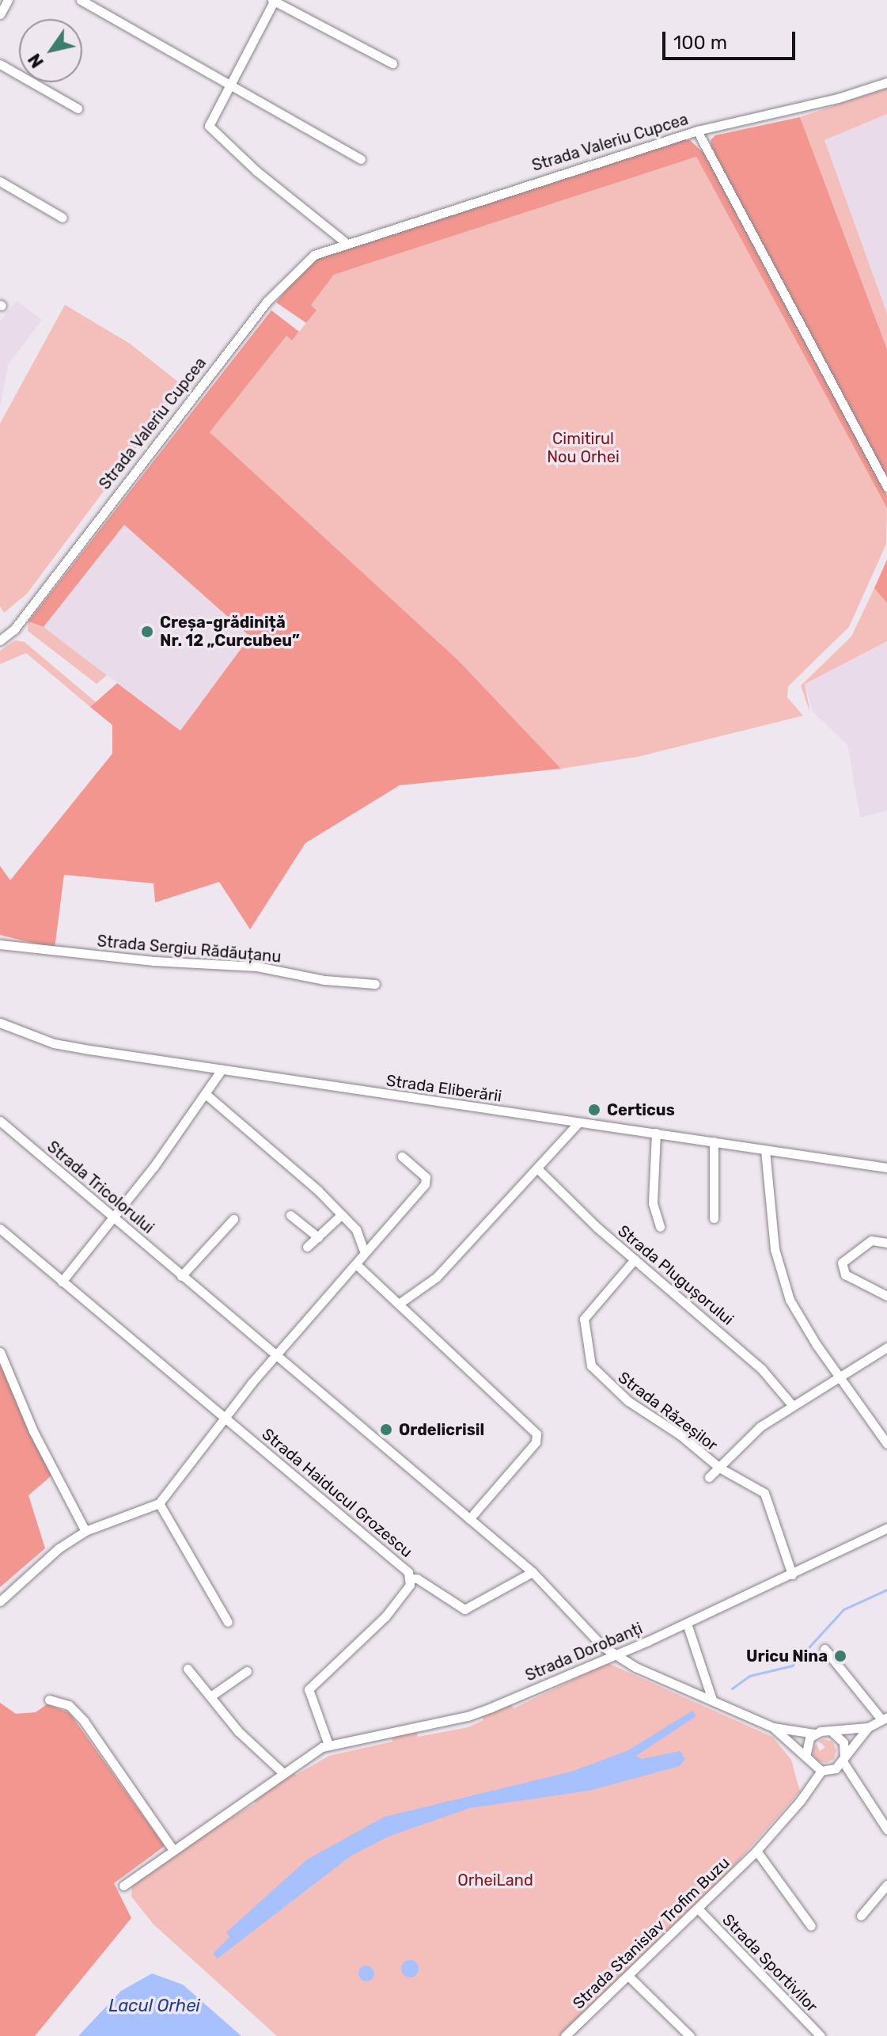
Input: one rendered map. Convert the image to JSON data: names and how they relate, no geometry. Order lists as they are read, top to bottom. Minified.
{"streets":{"street":["Strada Valeriu Cupcea","Strada Sergiu Rădăuțanu","Strada Eliberării","Strada Tricolorului","Strada Plugușorului","Strada Răzeșilor","Strada Haiducul Grozescu","Strada Dorobanți","Strada Stanislav Trofim Buzu","Strada Sportivilor"]},"crossings":[["Strada Tricolorului","Strada Dorobanți"],["Strada Tricolorului","Strada Stanislav Trofim Buzu"],["Strada Plugușorului","Strada Răzeșilor"],["Strada Răzeșilor","Strada Dorobanți"],["Strada Haiducul Grozescu","Strada Dorobanți"],["Strada Stanislav Trofim Buzu","Strada Sportivilor"]],"water":["Lacul Orhei"],"parks":["Cimitirul Nou Orhei","OrheiLand"],"places":["Creșa-grădiniță Nr. 12 „Curcubeu”","Certicus","Ordelicrisil","Uricu Nina"],"scale_bar":"100 m","north":"bottom left"}
